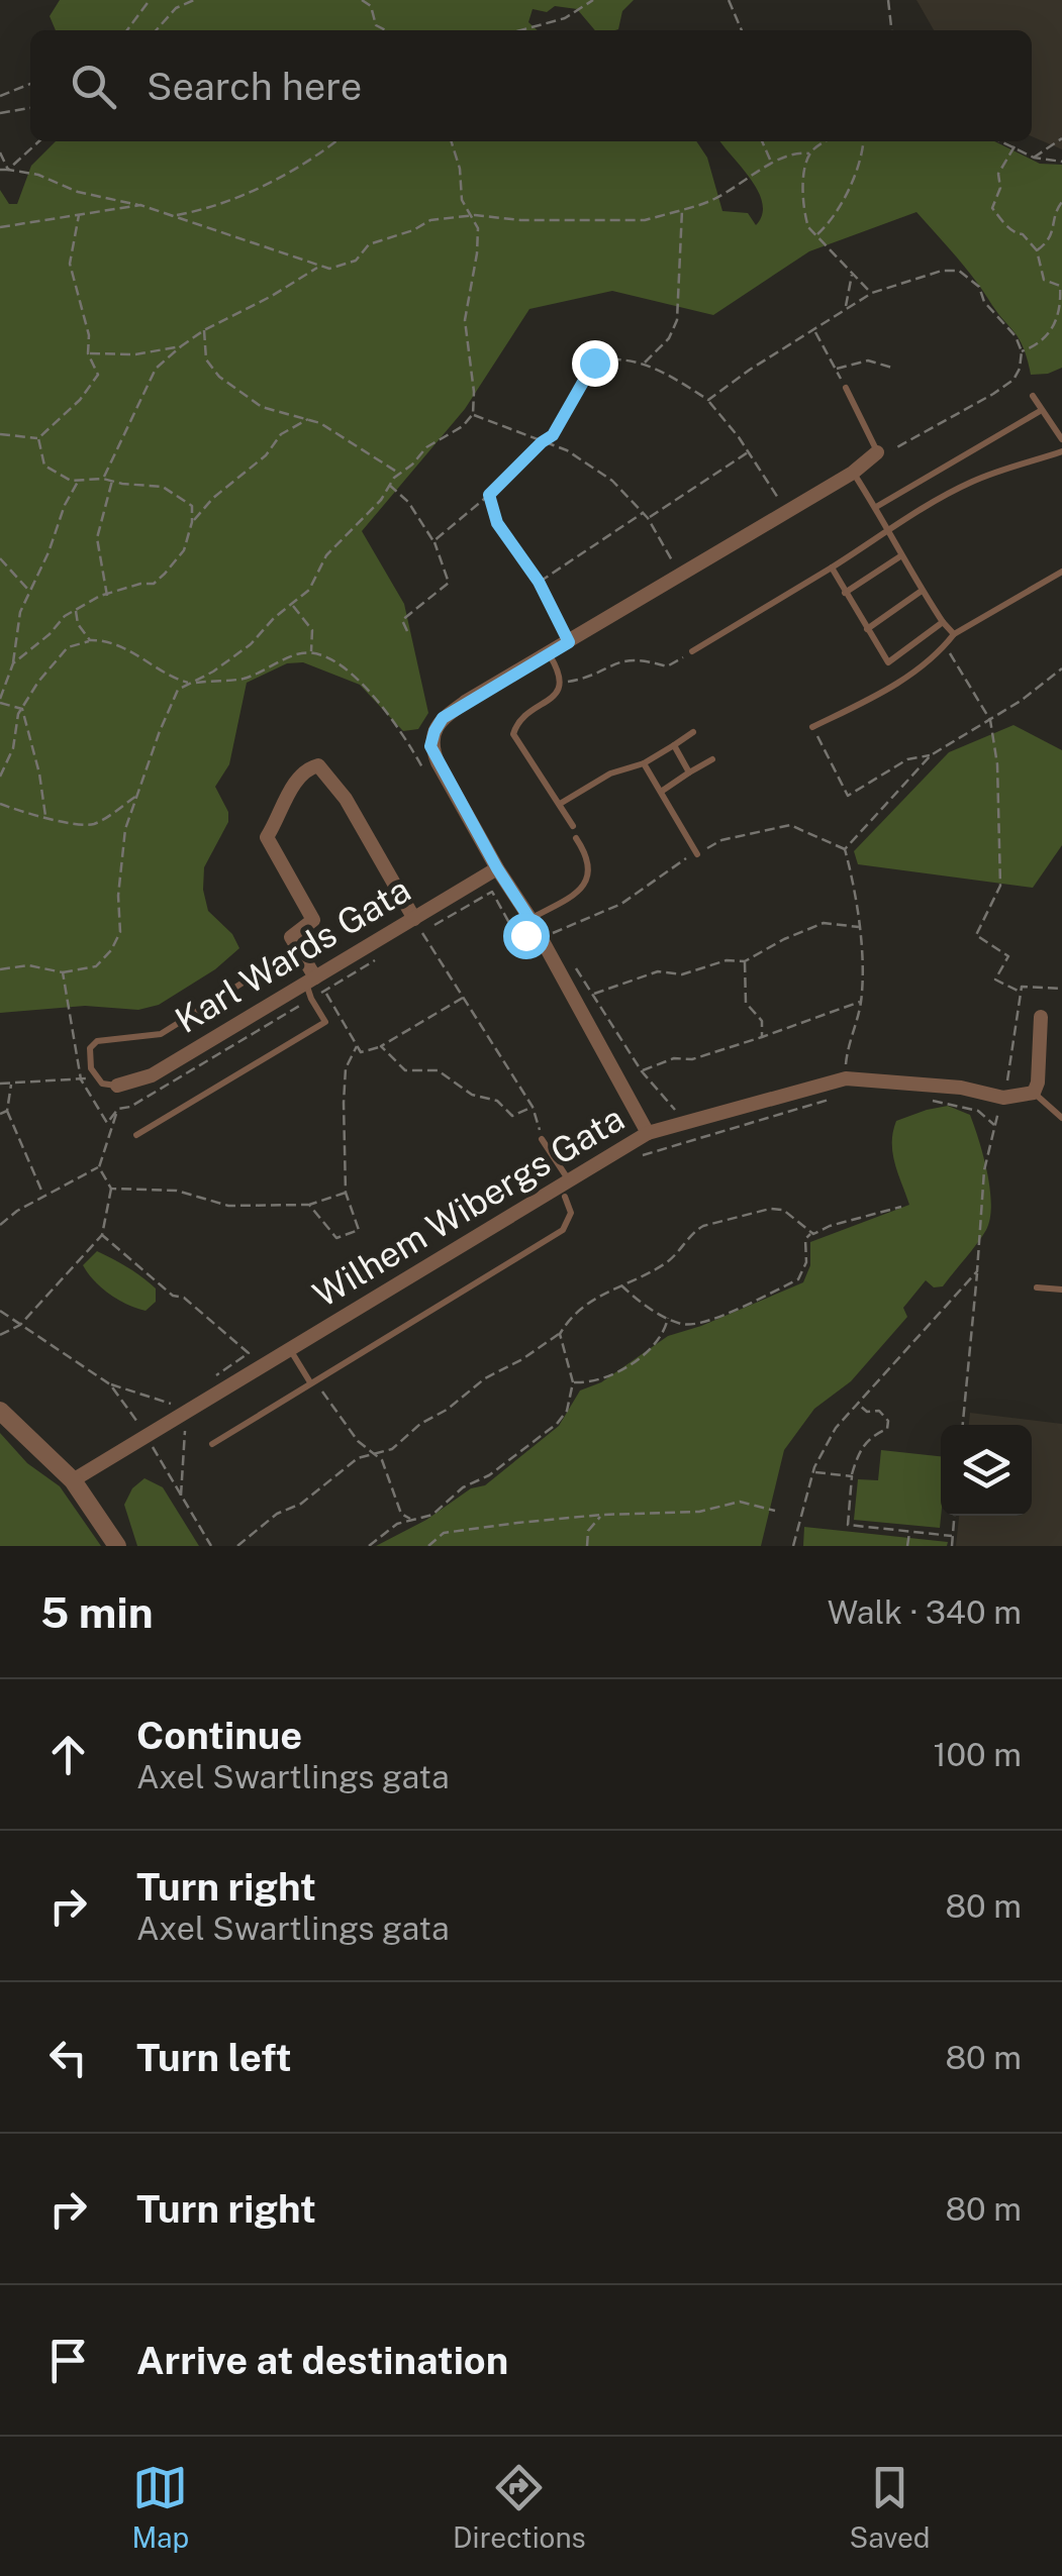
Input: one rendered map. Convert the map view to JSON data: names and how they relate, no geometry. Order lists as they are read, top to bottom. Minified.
{"streets":{"street":["Karl Wards Gata","Wilhem Wibergs Gata"]},"page":{"search":"Search here","heading":["5 min","Walk · 340 m"],"list":[["Continue","Axel Swartlings gata","100 m"],["Turn right","Axel Swartlings gata","80 m"],["Turn left","80 m"],["Turn right","80 m"],"Arrive at destination"],"nav":["Map","Directions","Saved"]}}
